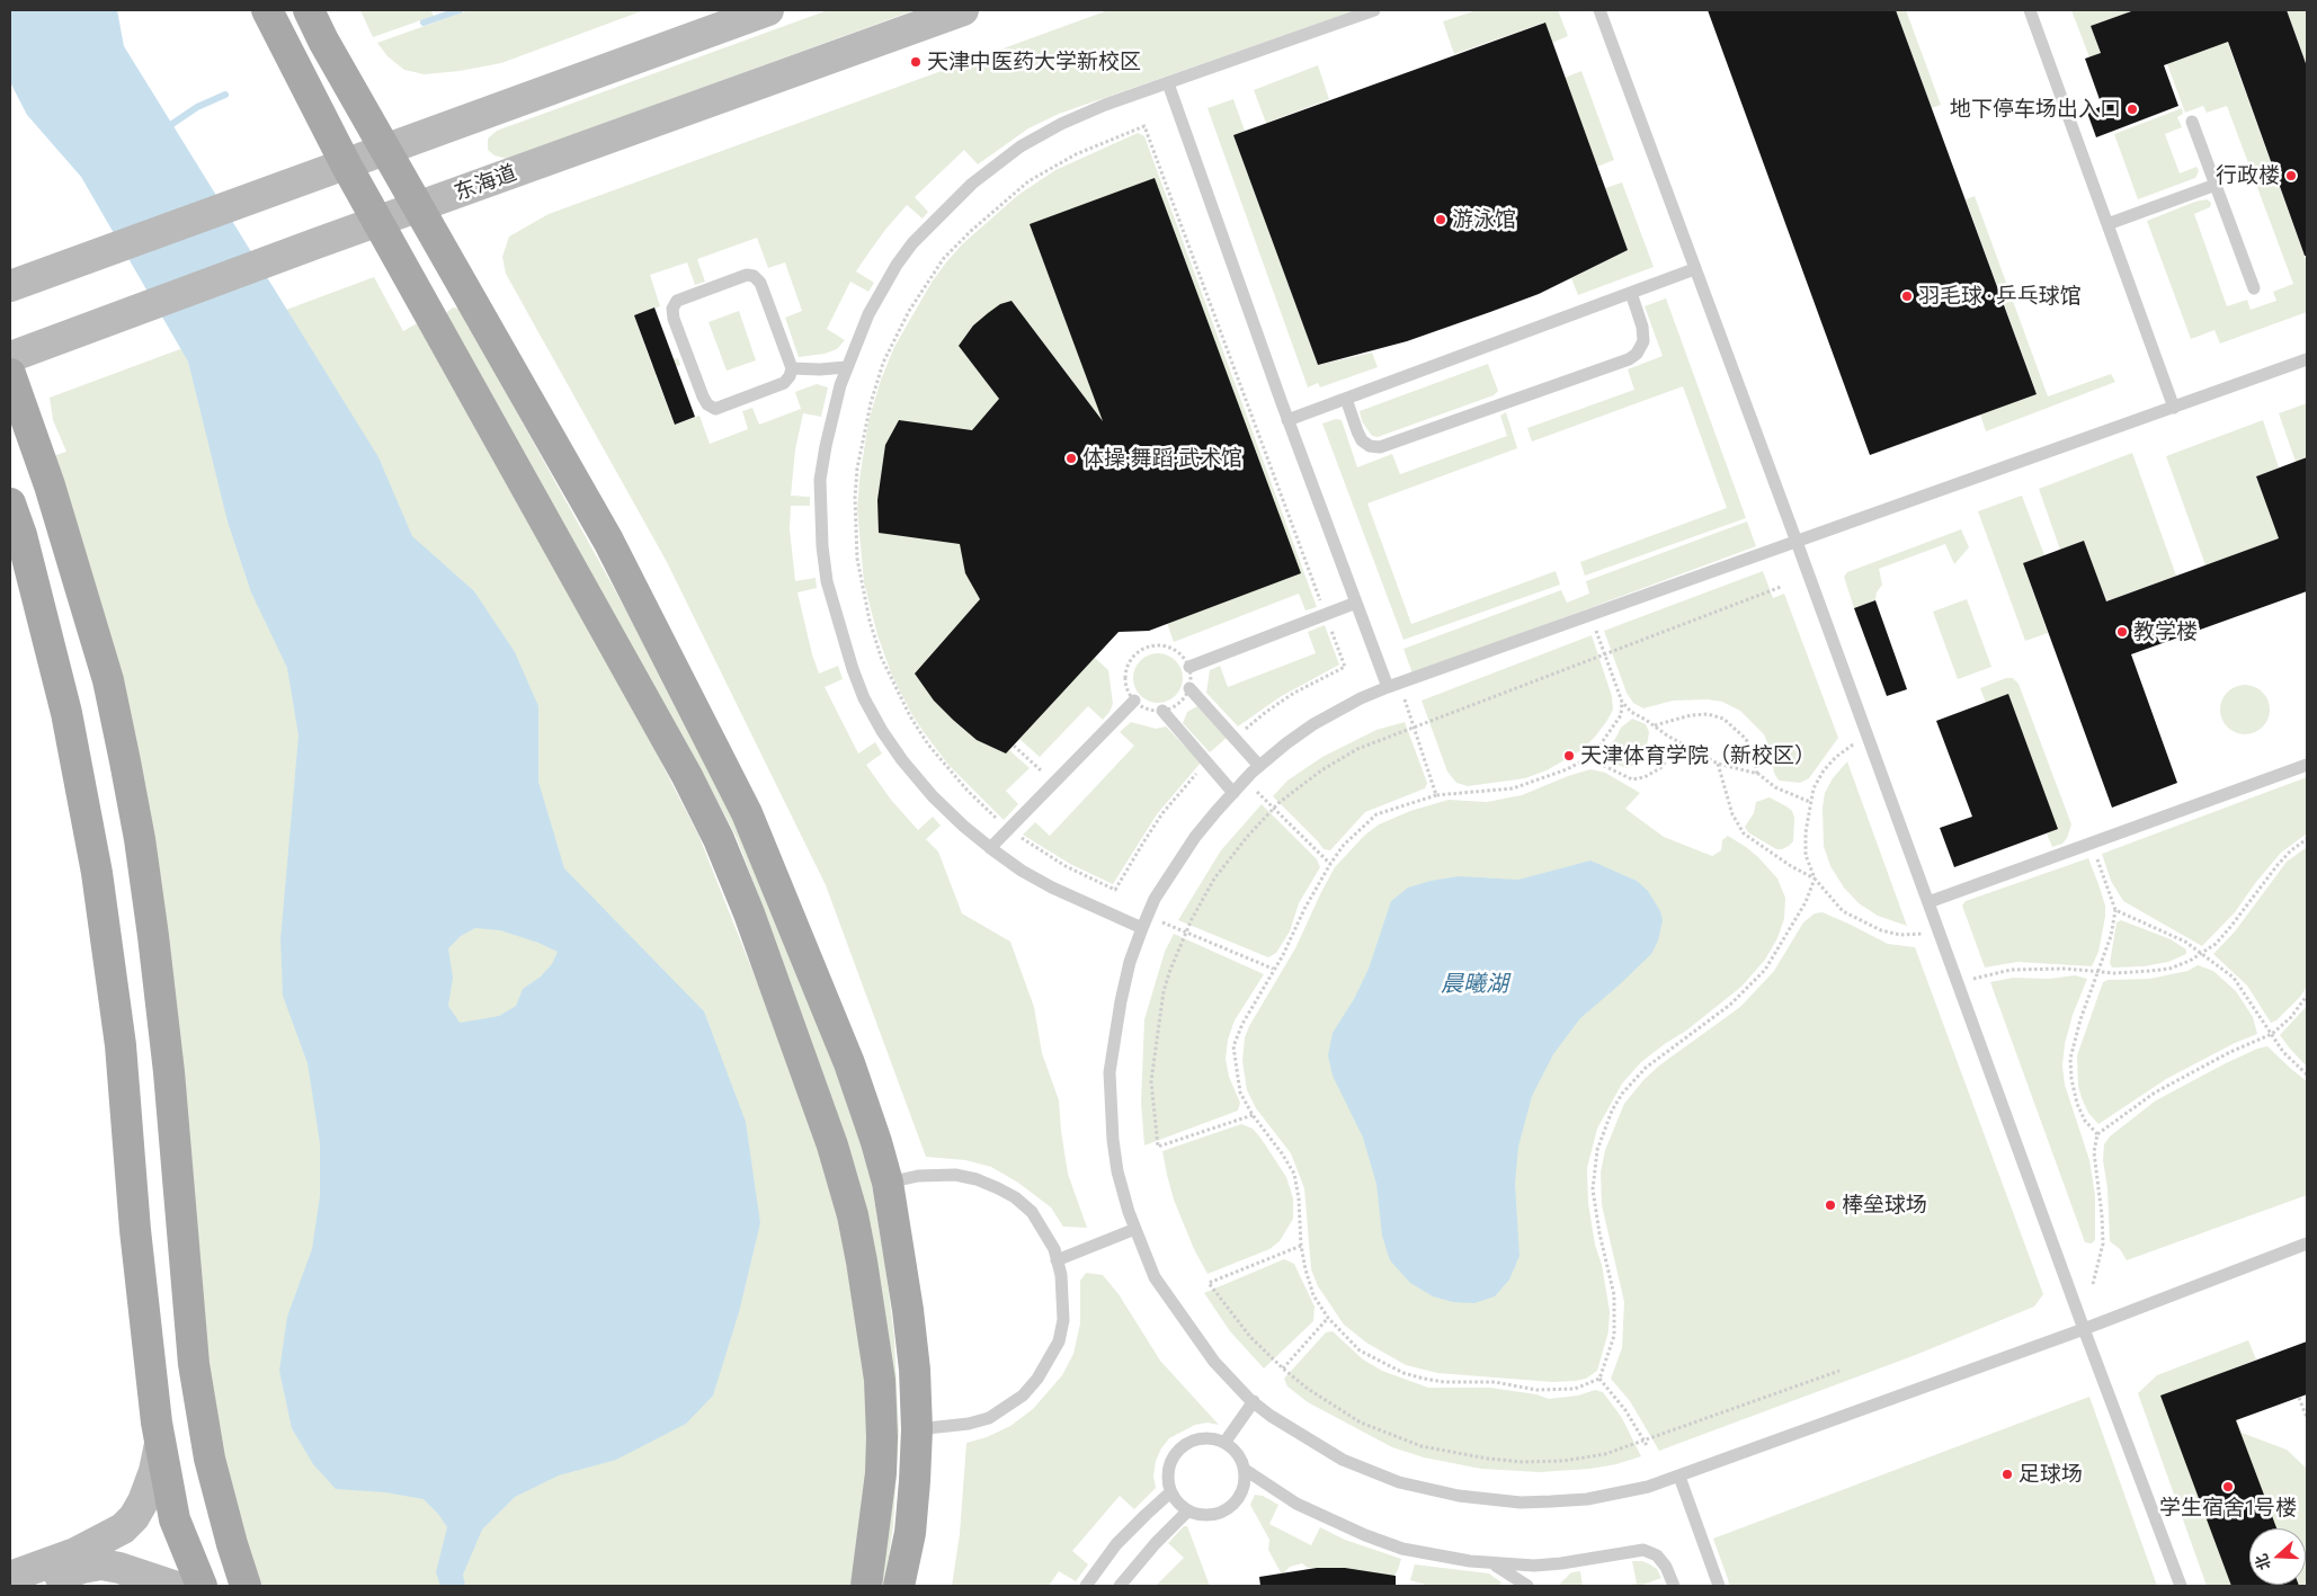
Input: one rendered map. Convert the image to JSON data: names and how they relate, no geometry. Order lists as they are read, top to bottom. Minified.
{"streets":{"main road":["东海道"]},"water":["晨曦湖"],"places":["天津中医药大学新校区","地下停车场出入口","行政楼","游泳馆","羽毛球 · 乒乓球馆","体操·舞蹈·武术馆","教学楼","天津体育学院（新校区）","棒垒球场","足球场","学生宿舍1号楼"],"north":"left"}
